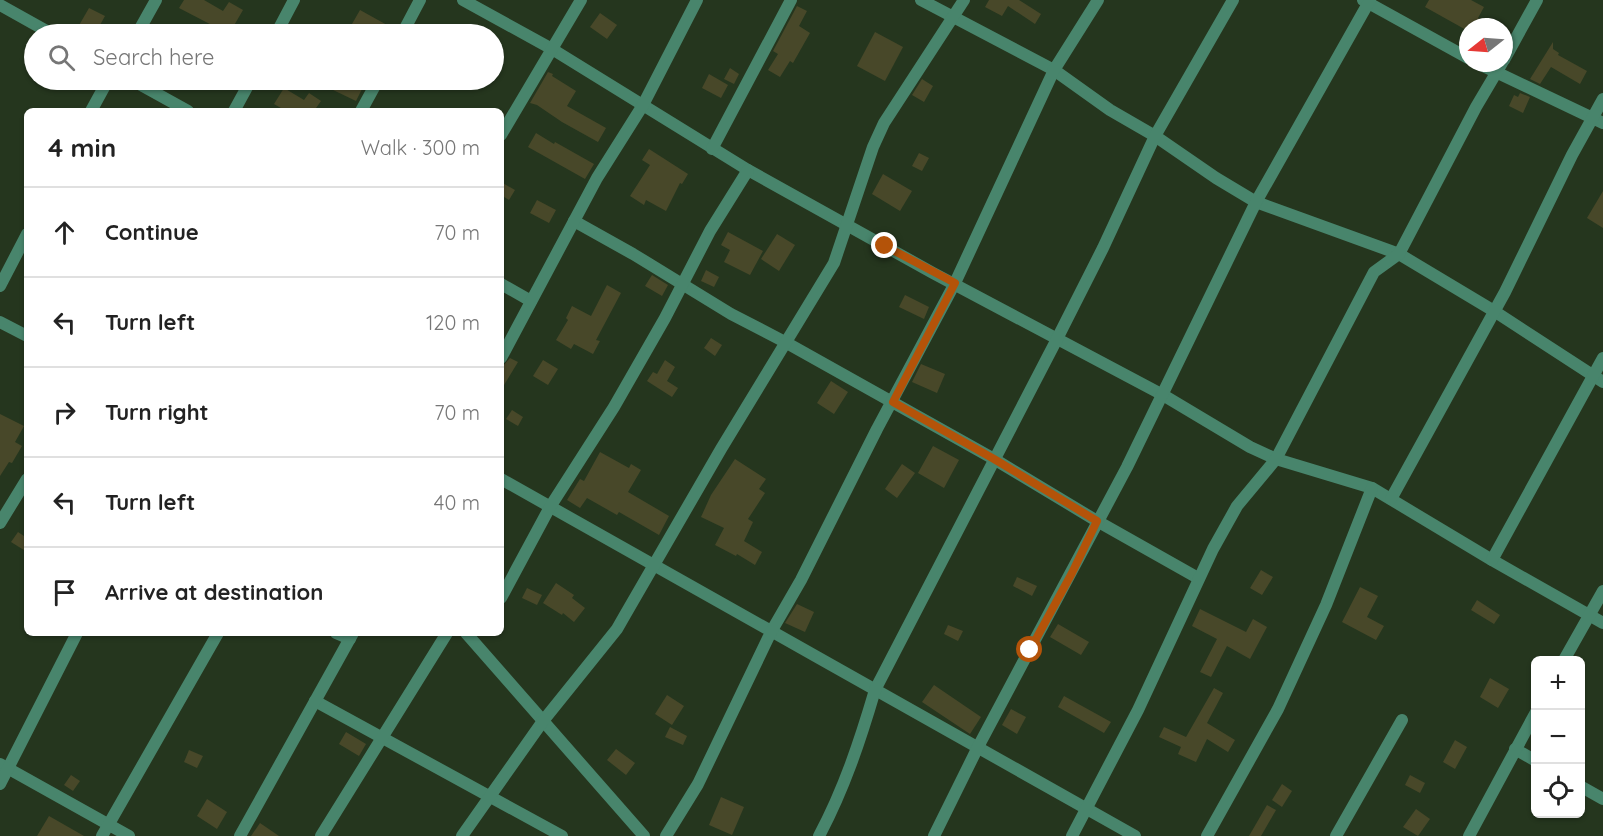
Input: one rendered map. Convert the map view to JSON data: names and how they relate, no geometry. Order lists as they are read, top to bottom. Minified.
{"north":"left","page":{"search":"Search here","heading":["4 min","Walk · 300 m"],"list":[["Continue","70 m"],["Turn left","120 m"],["Turn right","70 m"],["Turn left","40 m"],"Arrive at destination"],"map_buttons":["+","−"]}}
